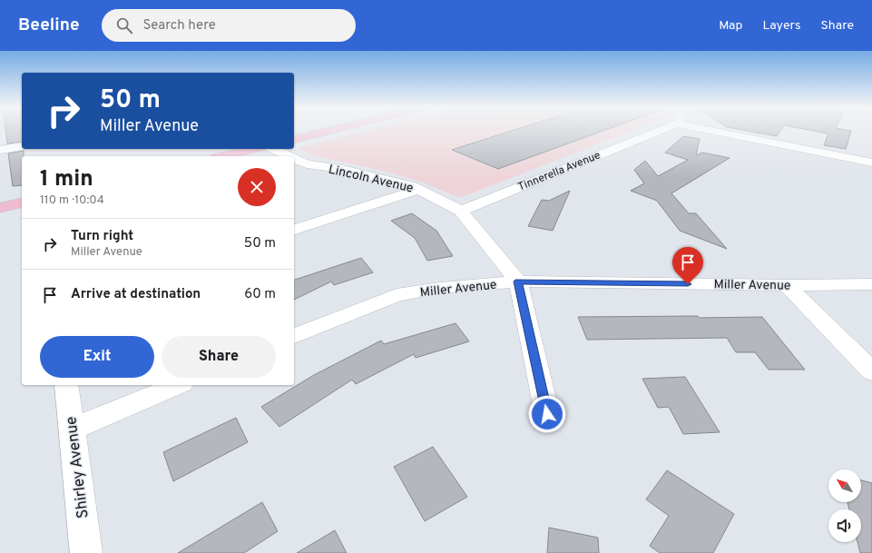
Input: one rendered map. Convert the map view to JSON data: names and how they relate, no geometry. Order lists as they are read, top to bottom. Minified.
{"streets":{"street":["Tinnerella Avenue","Lincoln Avenue","Miller Avenue","Shirley Avenue"]},"crossings":[["Tinnerella Avenue","Lincoln Avenue"],["Lincoln Avenue","Miller Avenue"]],"north":"top left","page":{"header":"Beeline","search":"Search here","nav":["Map","Layers","Share"],"turn":["50 m","Miller Avenue"],"heading":["1 min","110 m · 10:04"],"list":[{"name":"Turn right","note":"Miller Avenue","value":"50 m"},{"name":"Arrive at destination","value":"60 m"}],"buttons":["Exit","Share"]}}
